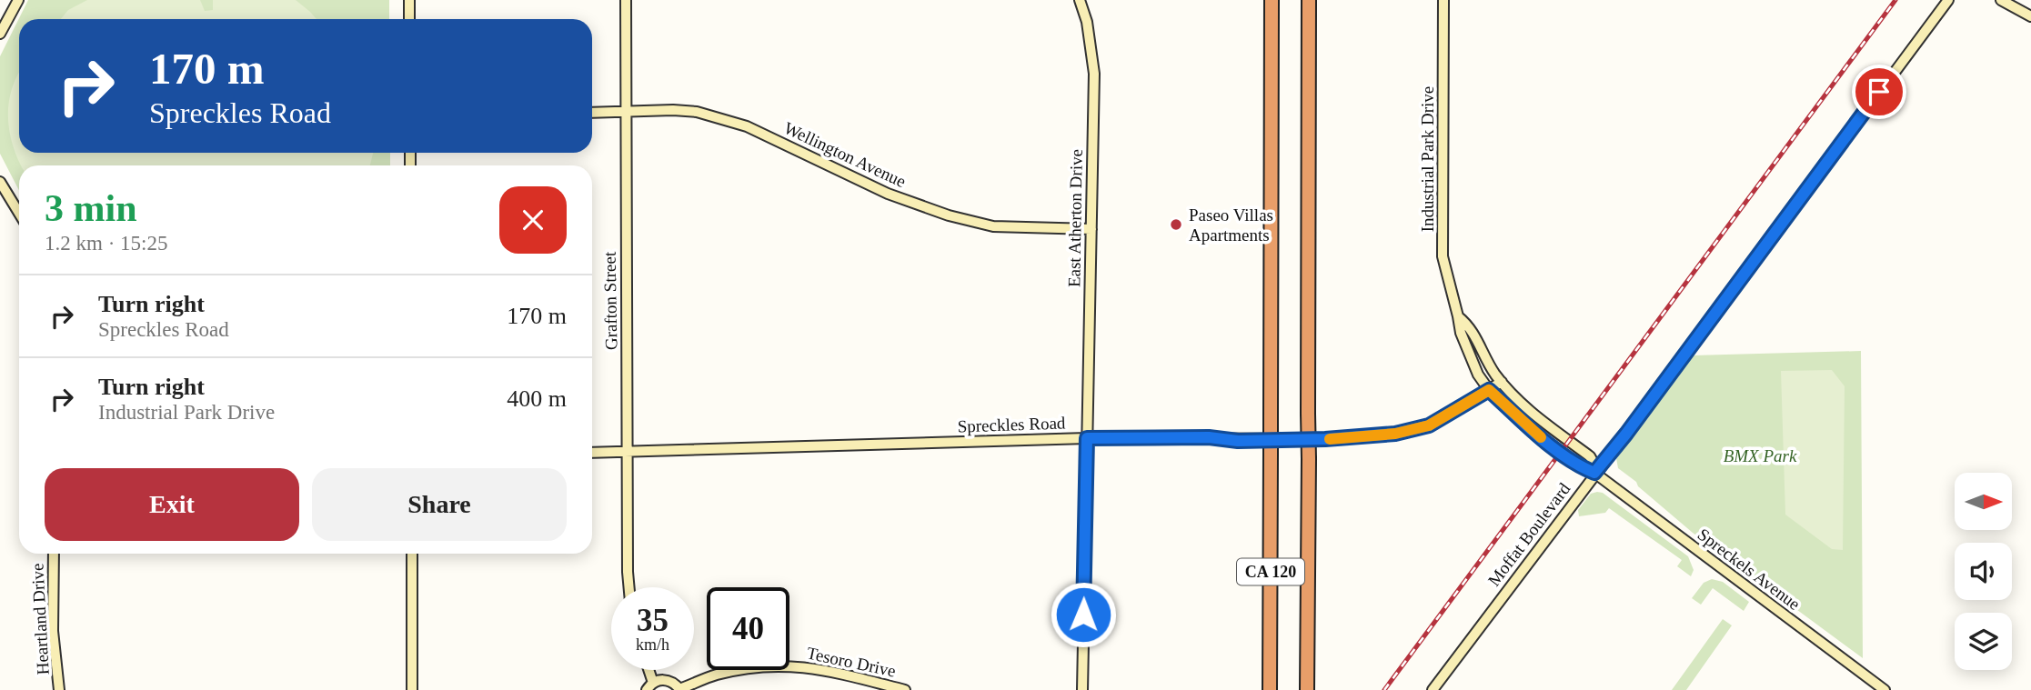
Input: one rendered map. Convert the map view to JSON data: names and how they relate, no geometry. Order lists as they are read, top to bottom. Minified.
{"streets":{"highway":["CA 120"],"street":["Wellington Avenue","Industrial Park Drive","East Atherton Drive","Grafton Street","Spreckles Road","Moffat Boulevard","Spreckels Avenue","Heartland Drive","Tesoro Drive"]},"crossings":[["Wellington Avenue","East Atherton Drive"],["Wellington Avenue","Grafton Street"],["Industrial Park Drive","Spreckles Road"],["Industrial Park Drive","Moffat Boulevard"],["Industrial Park Drive","Spreckels Avenue"],["East Atherton Drive","Spreckles Road"],["Grafton Street","Spreckles Road"],["Moffat Boulevard","Spreckels Avenue"]],"parks":["BMX Park"],"places":["Paseo Villas Apartments"],"north":"right","page":{"turn":["170 m","Spreckles Road"],"heading":["3 min","1.2 km · 15:25"],"list":[{"name":"Turn right","note":"Spreckles Road","value":"170 m"},{"name":"Turn right","note":"Industrial Park Drive","value":"400 m"}],"buttons":["Exit","Share"],"speed":"35 km/h","limit":"40"}}
